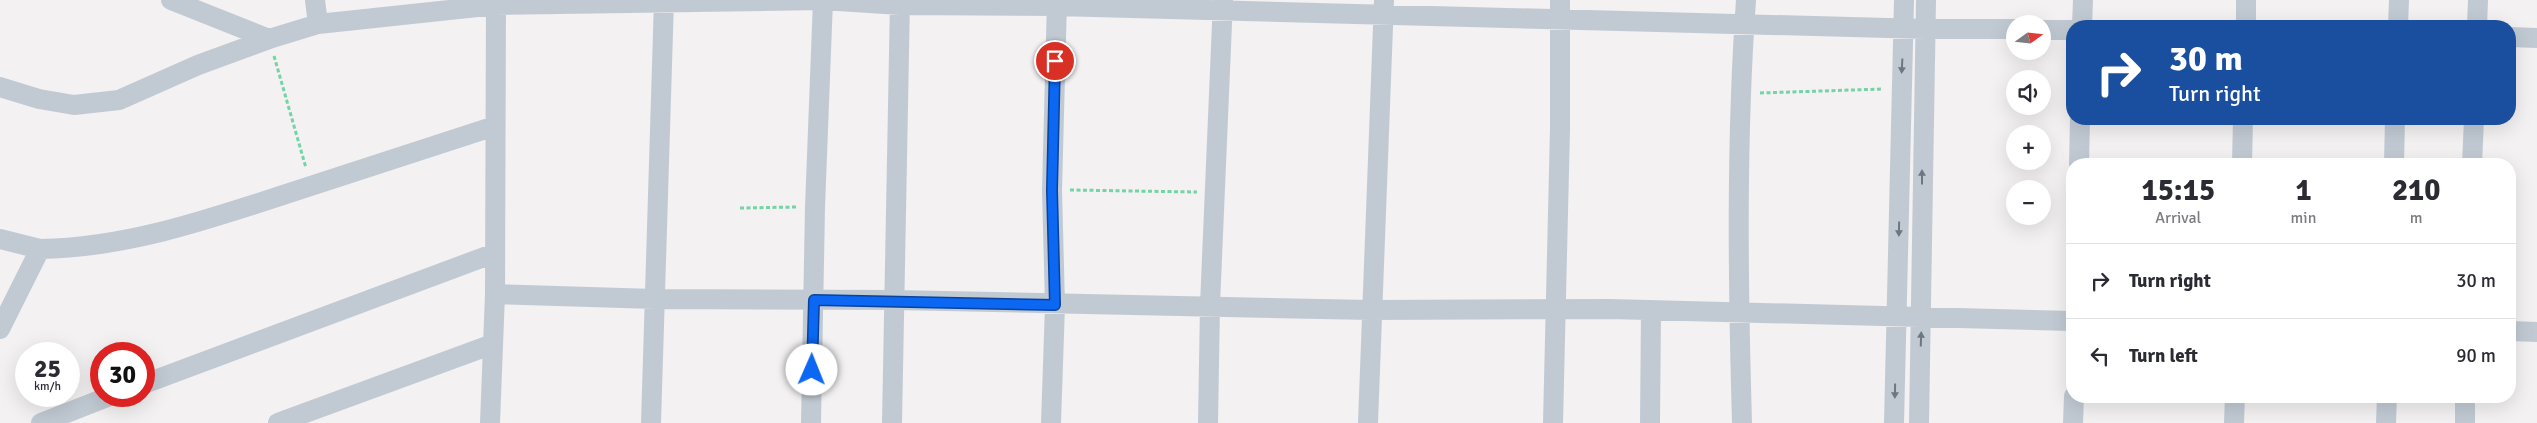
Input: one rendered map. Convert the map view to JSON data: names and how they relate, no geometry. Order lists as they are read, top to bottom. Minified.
{"north":"right","page":{"map_buttons":["+","−"],"turn":["30 m","Turn right"],"eta":["15:15","Arrival","1","min","210","m"],"list":[{"name":"Turn right","value":"30 m"},{"name":"Turn left","value":"90 m"}],"speed":"25 km/h","limit":"30"}}
